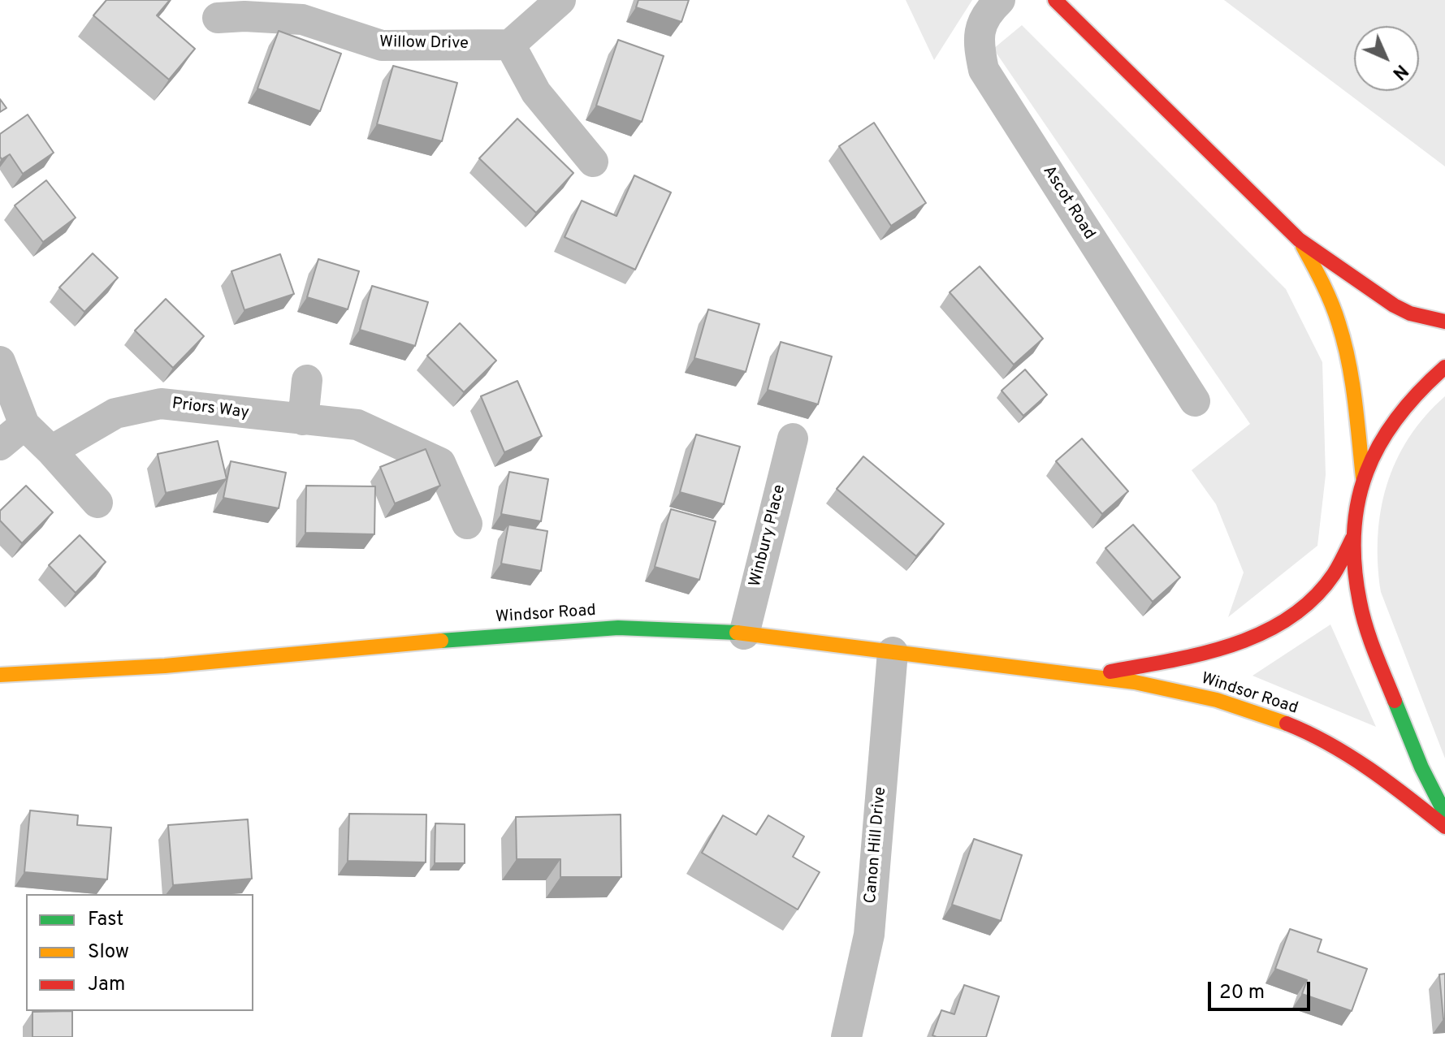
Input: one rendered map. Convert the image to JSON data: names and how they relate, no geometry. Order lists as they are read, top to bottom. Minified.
{"streets":{"main road":["Windsor Road"],"street":["Willow Drive","Ascot Road","Priors Way","Winbury Place","Canon Hill Drive"]},"crossings":[["Winbury Place","Windsor Road"],["Windsor Road","Canon Hill Drive"]],"legend":["Fast","Slow","Jam"],"scale_bar":"20 m","north":"bottom right"}
